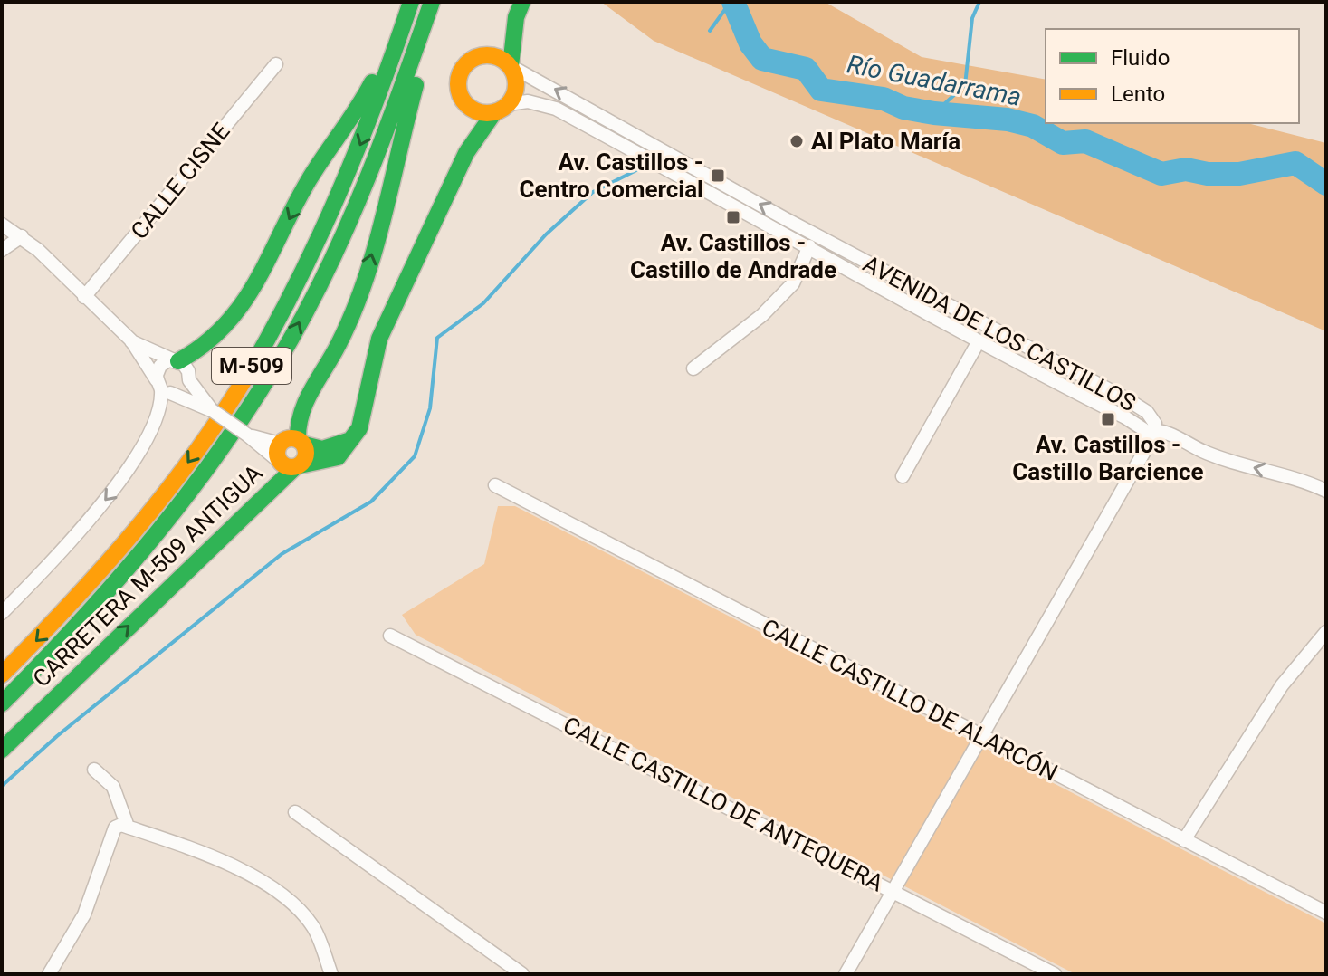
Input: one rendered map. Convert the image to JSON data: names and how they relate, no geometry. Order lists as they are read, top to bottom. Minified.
{"streets":{"main road":["M-509","CARRETERA M-509 ANTIGUA"],"street":["CALLE CISNE","AVENIDA DE LOS CASTILLOS","CALLE CASTILLO DE ALARCÓN","CALLE CASTILLO DE ANTEQUERA"]},"crossings":[["AVENIDA DE LOS CASTILLOS","CARRETERA M-509 ANTIGUA"],["AVENIDA DE LOS CASTILLOS","CALLE CASTILLO DE ALARCÓN"],["AVENIDA DE LOS CASTILLOS","CALLE CASTILLO DE ANTEQUERA"]],"water":["Río Guadarrama"],"places":{"other":["Al Plato María"],"transit":["Av. Castillos - Centro Comercial","Av. Castillos - Castillo de Andrade","Av. Castillos - Castillo Barcience"]},"legend":["Fluido","Lento"]}
